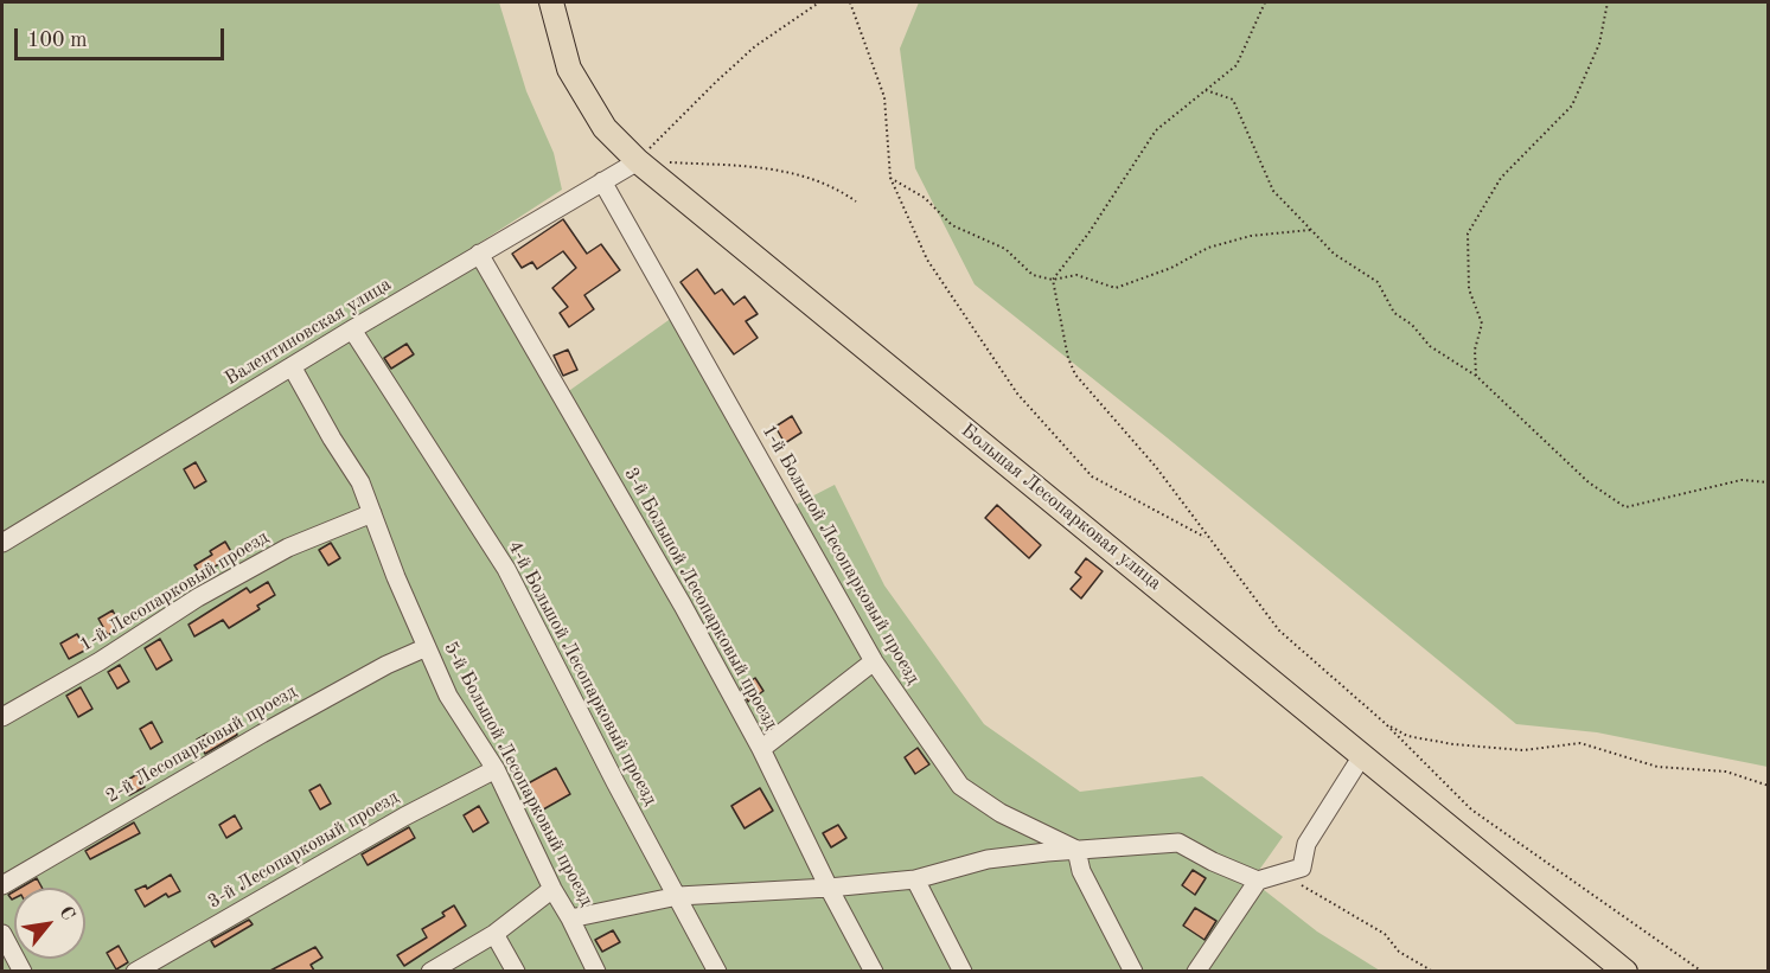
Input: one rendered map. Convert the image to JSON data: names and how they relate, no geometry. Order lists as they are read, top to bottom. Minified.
{"streets":{"main road":["Большая Лесопарковая улица"],"street":["Валентиновская улица","1-й Большой Лесопарковый проезд","1-й Лесопарковый проезд","3-й Большой Лесопарковый проезд","4-й Большой Лесопарковый проезд","2-й Лесопарковый проезд","5-й Большой Лесопарковый проезд","3-й Лесопарковый проезд"]},"crossings":[["Валентиновская улица","Большая Лесопарковая улица"],["Валентиновская улица","1-й Большой Лесопарковый проезд"],["Валентиновская улица","3-й Большой Лесопарковый проезд"],["Валентиновская улица","4-й Большой Лесопарковый проезд"],["Валентиновская улица","5-й Большой Лесопарковый проезд"],["1-й Лесопарковый проезд","5-й Большой Лесопарковый проезд"],["2-й Лесопарковый проезд","5-й Большой Лесопарковый проезд"],["5-й Большой Лесопарковый проезд","3-й Лесопарковый проезд"]],"scale_bar":"100 m","north":"top right"}
